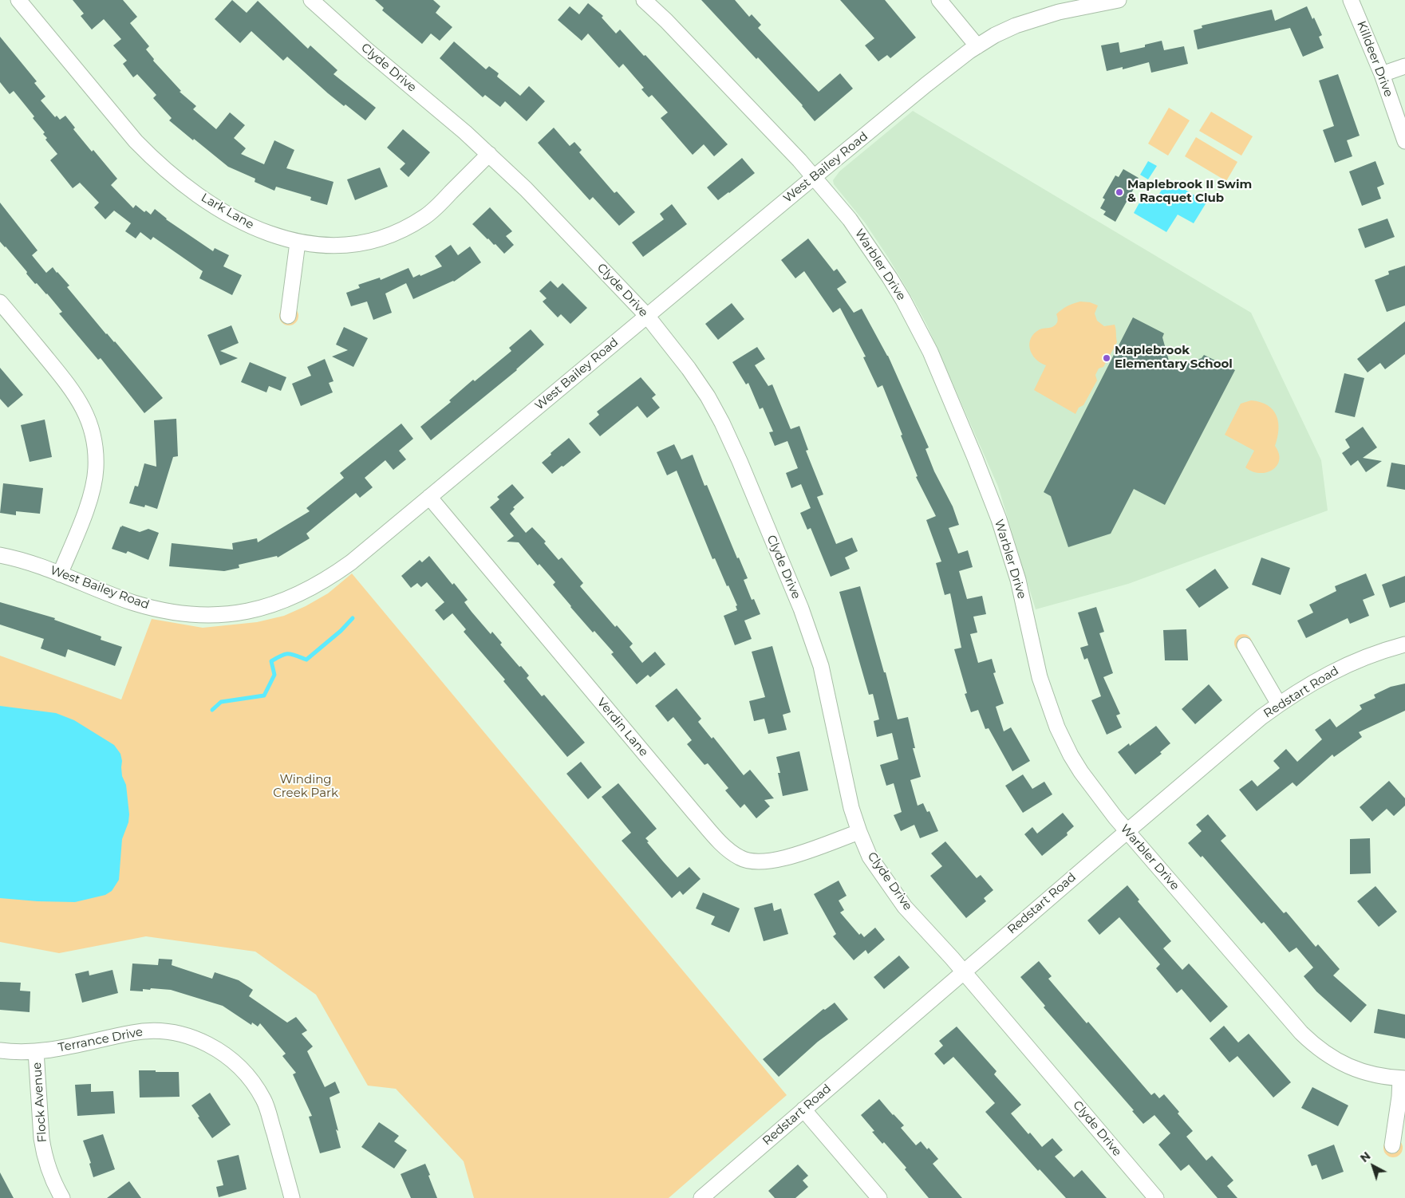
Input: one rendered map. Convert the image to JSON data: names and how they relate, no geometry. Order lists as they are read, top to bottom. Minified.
{"streets":{"street":["Killdeer Drive","Clyde Drive","West Bailey Road","Lark Lane","Warbler Drive","Redstart Road","Verdin Lane","Terrance Drive","Flock Avenue"]},"crossings":[["Clyde Drive","West Bailey Road"],["Clyde Drive","Lark Lane"],["Clyde Drive","Redstart Road"],["Clyde Drive","Verdin Lane"],["West Bailey Road","Warbler Drive"],["West Bailey Road","Verdin Lane"],["Warbler Drive","Redstart Road"],["Terrance Drive","Flock Avenue"]],"parks":["Winding Creek Park"],"places":["Maplebrook II Swim & Racquet Club","Maplebrook Elementary School"],"north":"top left"}
